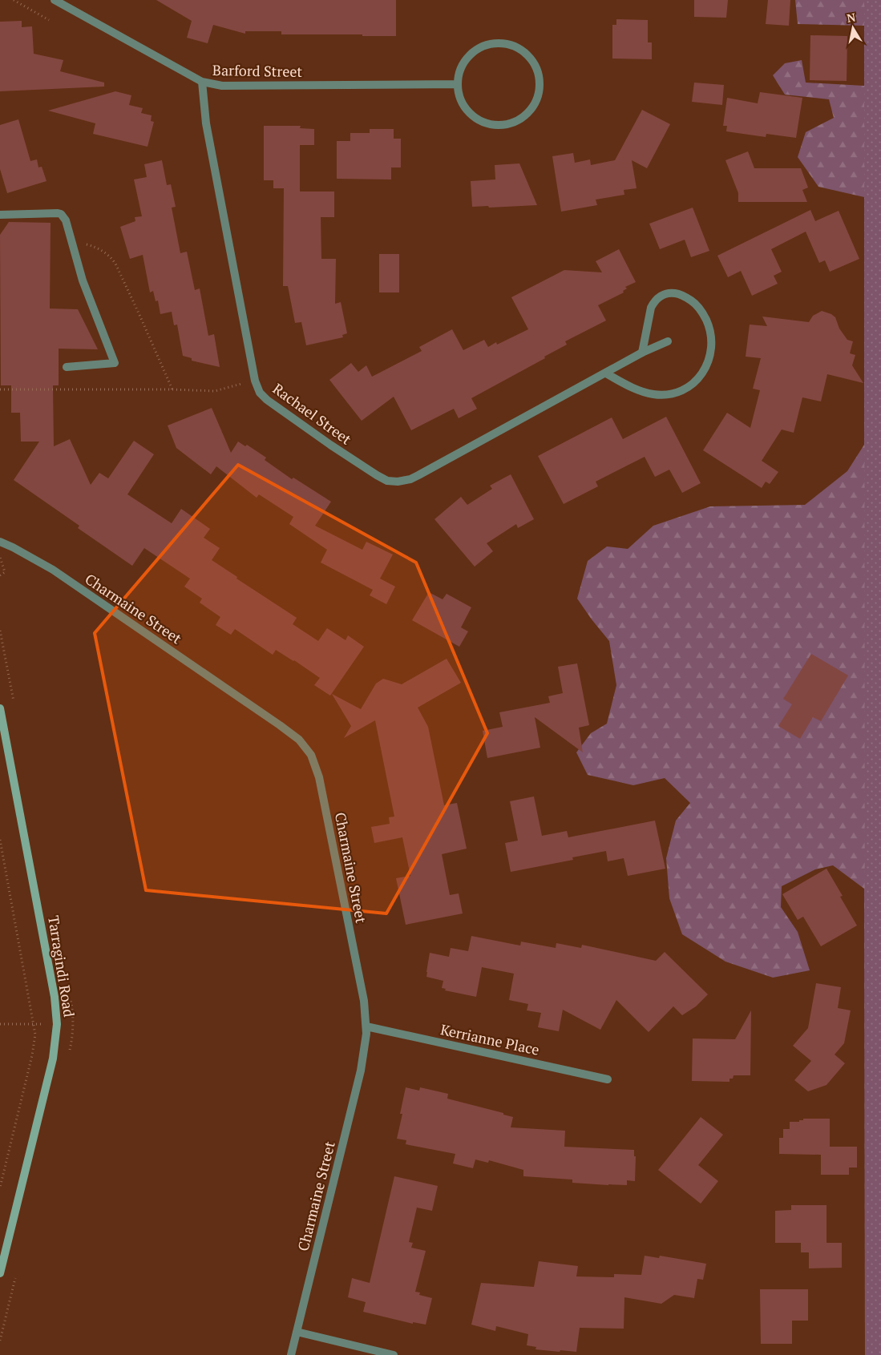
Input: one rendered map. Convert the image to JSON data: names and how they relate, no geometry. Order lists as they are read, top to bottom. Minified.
{"streets":{"street":["Barford Street","Rachael Street","Charmaine Street","Tarragindi Road","Kerrianne Place"]},"crossings":[["Barford Street","Rachael Street"],["Charmaine Street","Kerrianne Place"]],"north":"top"}
